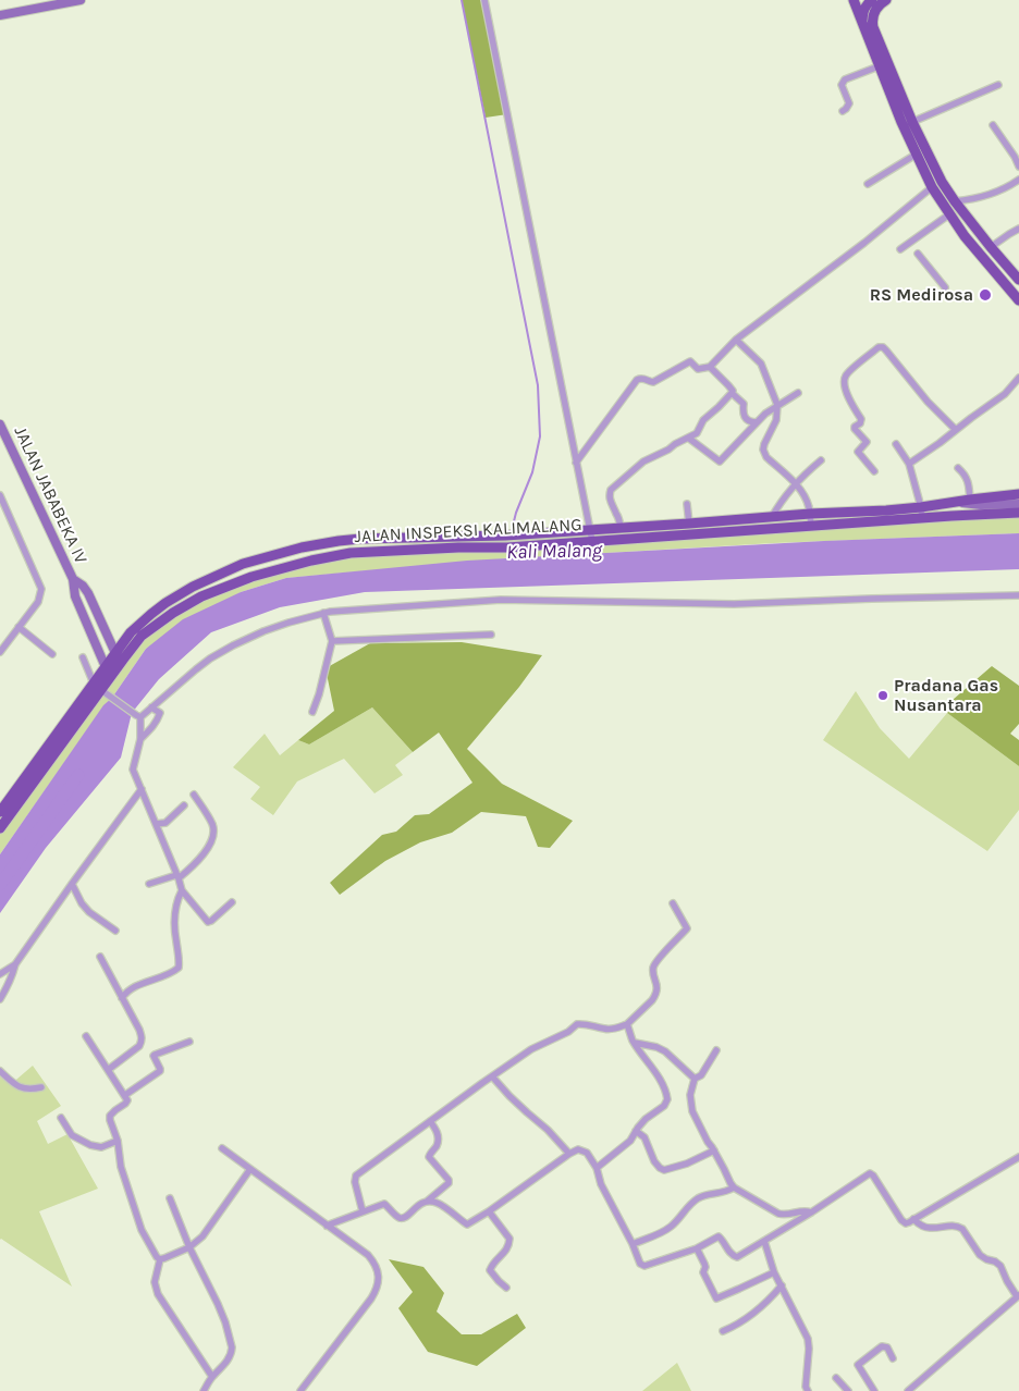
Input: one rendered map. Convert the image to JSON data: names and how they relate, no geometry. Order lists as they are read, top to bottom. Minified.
{"streets":{"main road":["JALAN INSPEKSI KALIMALANG"],"street":["JALAN JABABEKA IV"]},"crossings":[["JALAN JABABEKA IV","JALAN INSPEKSI KALIMALANG"]],"water":["Kali Malang"],"places":["RS Medirosa","Pradana Gas Nusantara"]}
